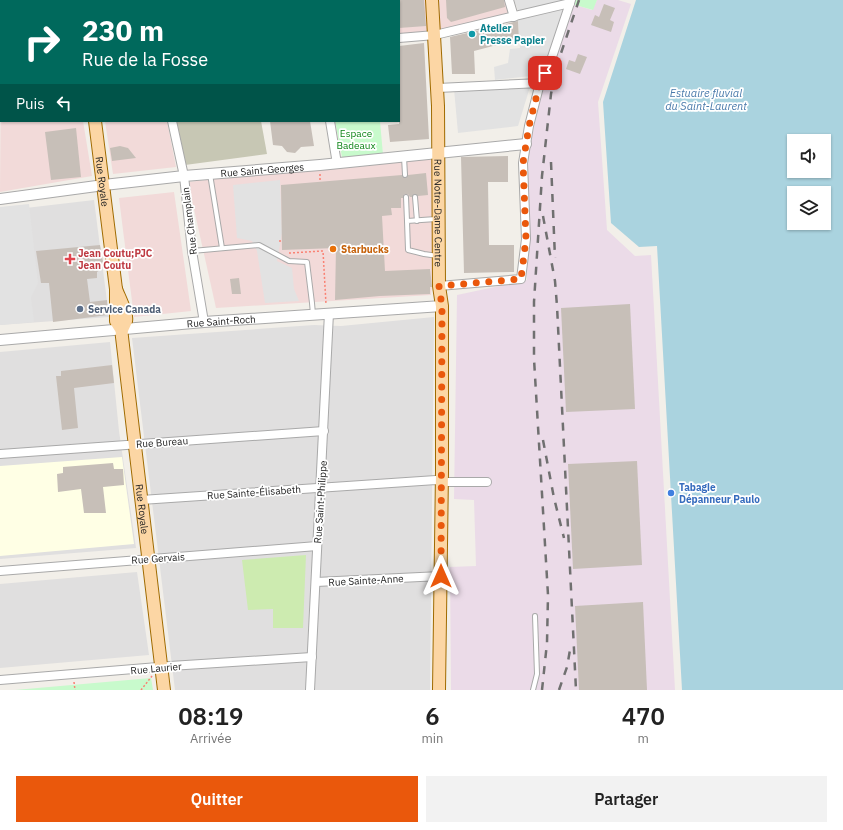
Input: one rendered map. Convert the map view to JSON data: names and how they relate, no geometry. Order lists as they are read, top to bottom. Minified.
{"streets":{"main road":["Rue Royale","Rue Notre-Dame Centre"],"street":["Rue Saint-Georges","Rue Champlain","Rue Saint-Roch","Rue Bureau","Rue Sainte-Élisabeth","Rue Saint-Philippe","Rue Gervais","Rue Sainte-Anne","Rue Laurier"]},"crossings":[["Rue Saint-Georges","Rue Royale"],["Rue Saint-Georges","Rue Notre-Dame Centre"],["Rue Saint-Georges","Rue Champlain"],["Rue Royale","Rue Saint-Roch"],["Rue Royale","Rue Bureau"],["Rue Royale","Rue Sainte-Élisabeth"],["Rue Royale","Rue Gervais"],["Rue Royale","Rue Laurier"],["Rue Notre-Dame Centre","Rue Saint-Roch"],["Rue Notre-Dame Centre","Rue Sainte-Élisabeth"],["Rue Notre-Dame Centre","Rue Sainte-Anne"],["Rue Champlain","Rue Saint-Roch"],["Rue Saint-Roch","Rue Saint-Philippe"],["Rue Bureau","Rue Saint-Philippe"],["Rue Sainte-Élisabeth","Rue Saint-Philippe"],["Rue Saint-Philippe","Rue Gervais"],["Rue Saint-Philippe","Rue Sainte-Anne"],["Rue Saint-Philippe","Rue Laurier"]],"water":["Estuaire fluvial du Saint-Laurent"],"parks":["Espace Badeaux"],"places":{"other":["Atelier Presse Papier","Starbucks","Service Canada","Tabagie Dépanneur Paulo"],"health":["Jean Coutu;PJC Jean Coutu"]},"page":{"turn":["230 m","Rue de la Fosse"],"then":"Puis","eta":["08:19","Arrivée","6","min","470","m"],"buttons":["Quitter","Partager"]}}
